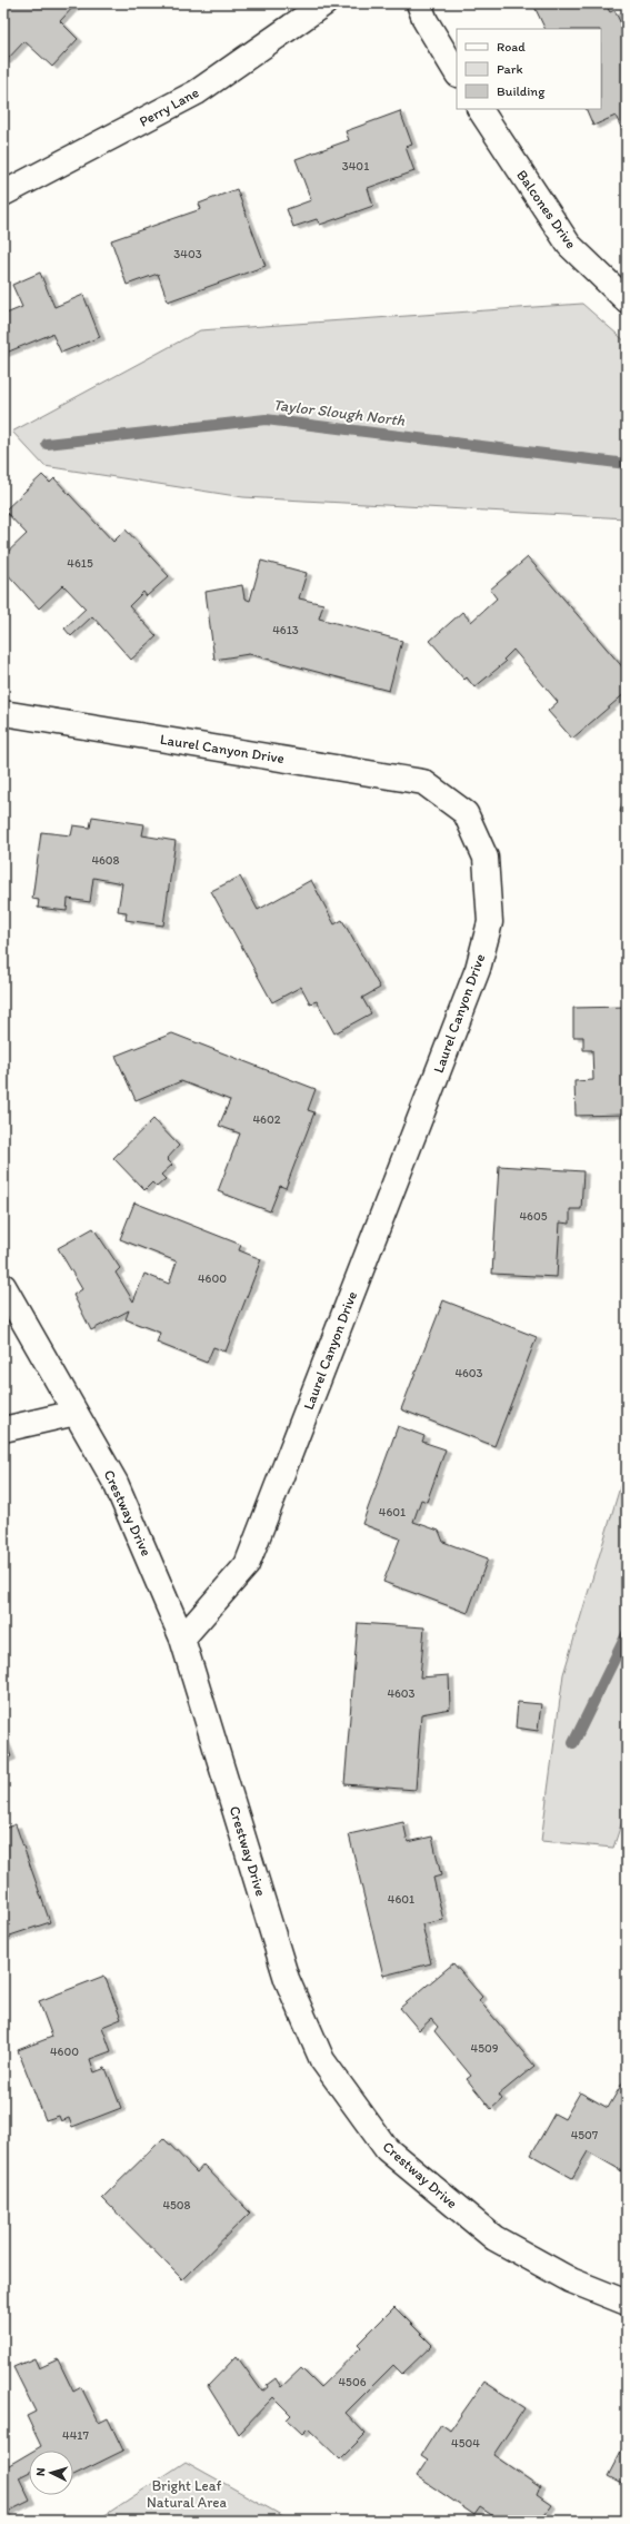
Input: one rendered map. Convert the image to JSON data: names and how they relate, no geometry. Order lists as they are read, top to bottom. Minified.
{"streets":{"street":["Perry Lane","Balcones Drive","Laurel Canyon Drive","Crestway Drive"]},"crossings":[["Laurel Canyon Drive","Crestway Drive"]],"water":["Taylor Slough North"],"parks":["Bright Leaf Natural Area"],"house_numbers":["3401","3403","4615","4613","4608","4602","4605","4600","4603","4601","4603","4601","4509","4600","4507","4508","4506","4417","4504"],"legend":["Road","Park","Building"],"north":"left"}
